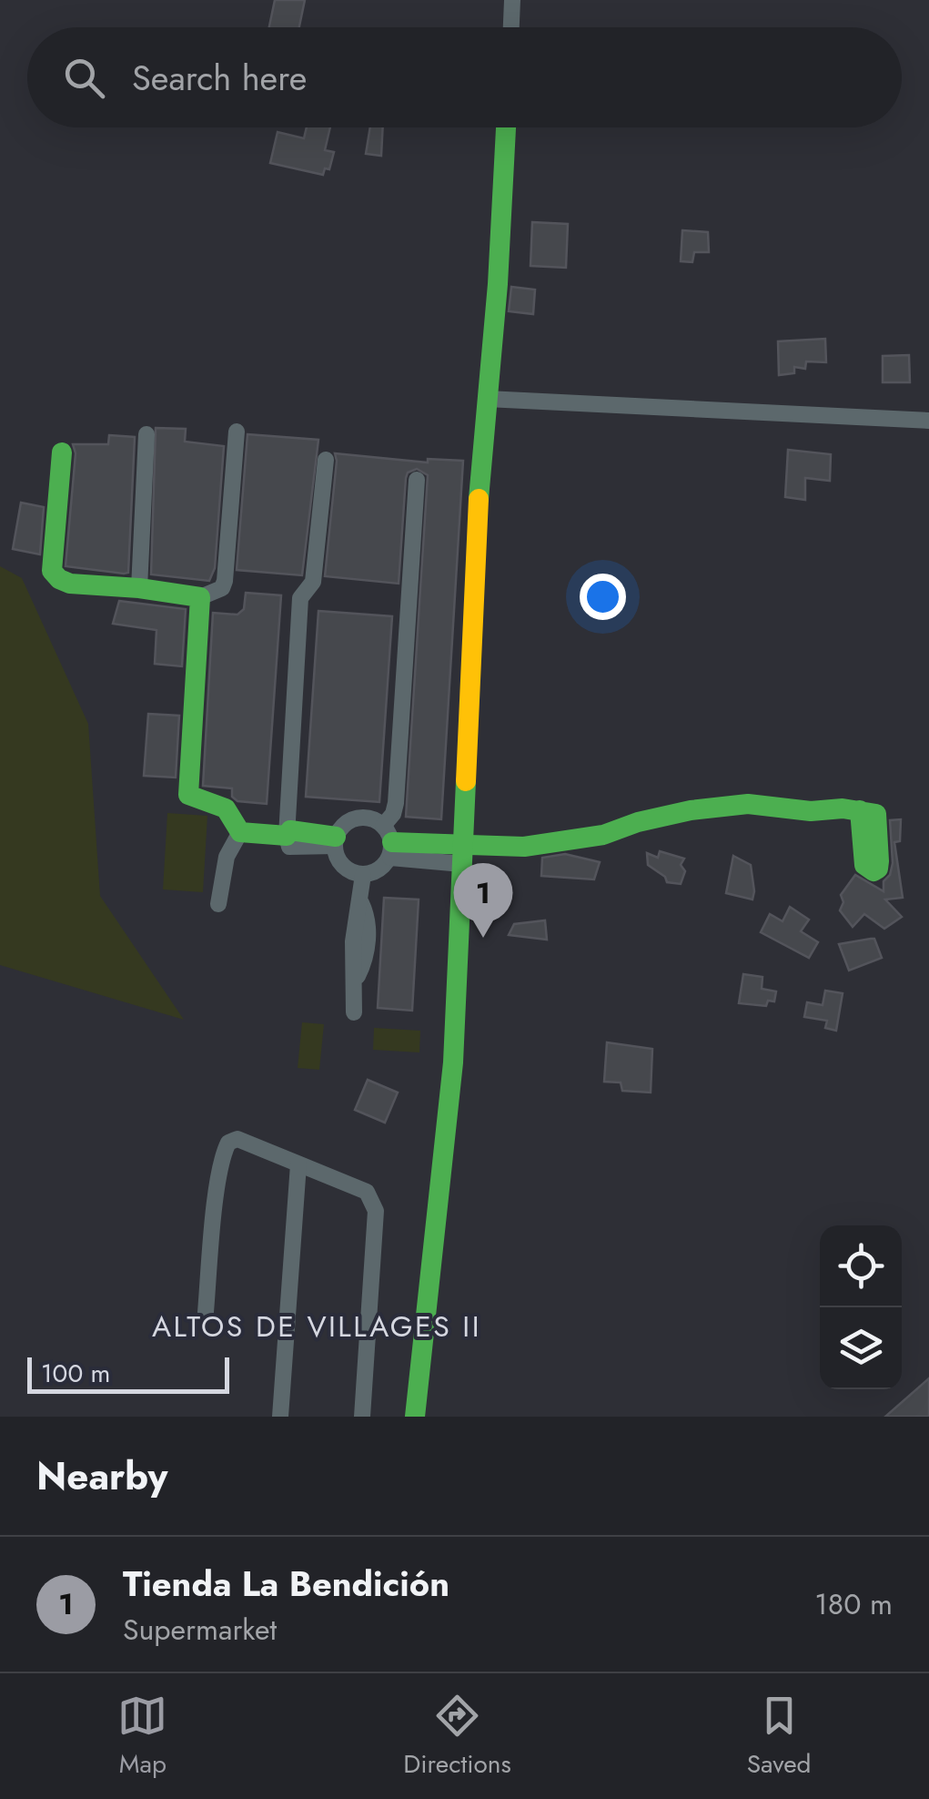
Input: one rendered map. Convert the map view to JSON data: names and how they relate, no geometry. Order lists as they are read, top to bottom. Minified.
{"districts":["ALTOS DE VILLAGES II"],"scale_bar":"100 m","page":{"search":"Search here","pins":"1","scale":"100 m","heading":"Nearby","list":[{"mark":"1","name":"Tienda La Bendición","note":"Supermarket","value":"180 m"}],"nav":["Map","Directions","Saved"]}}
